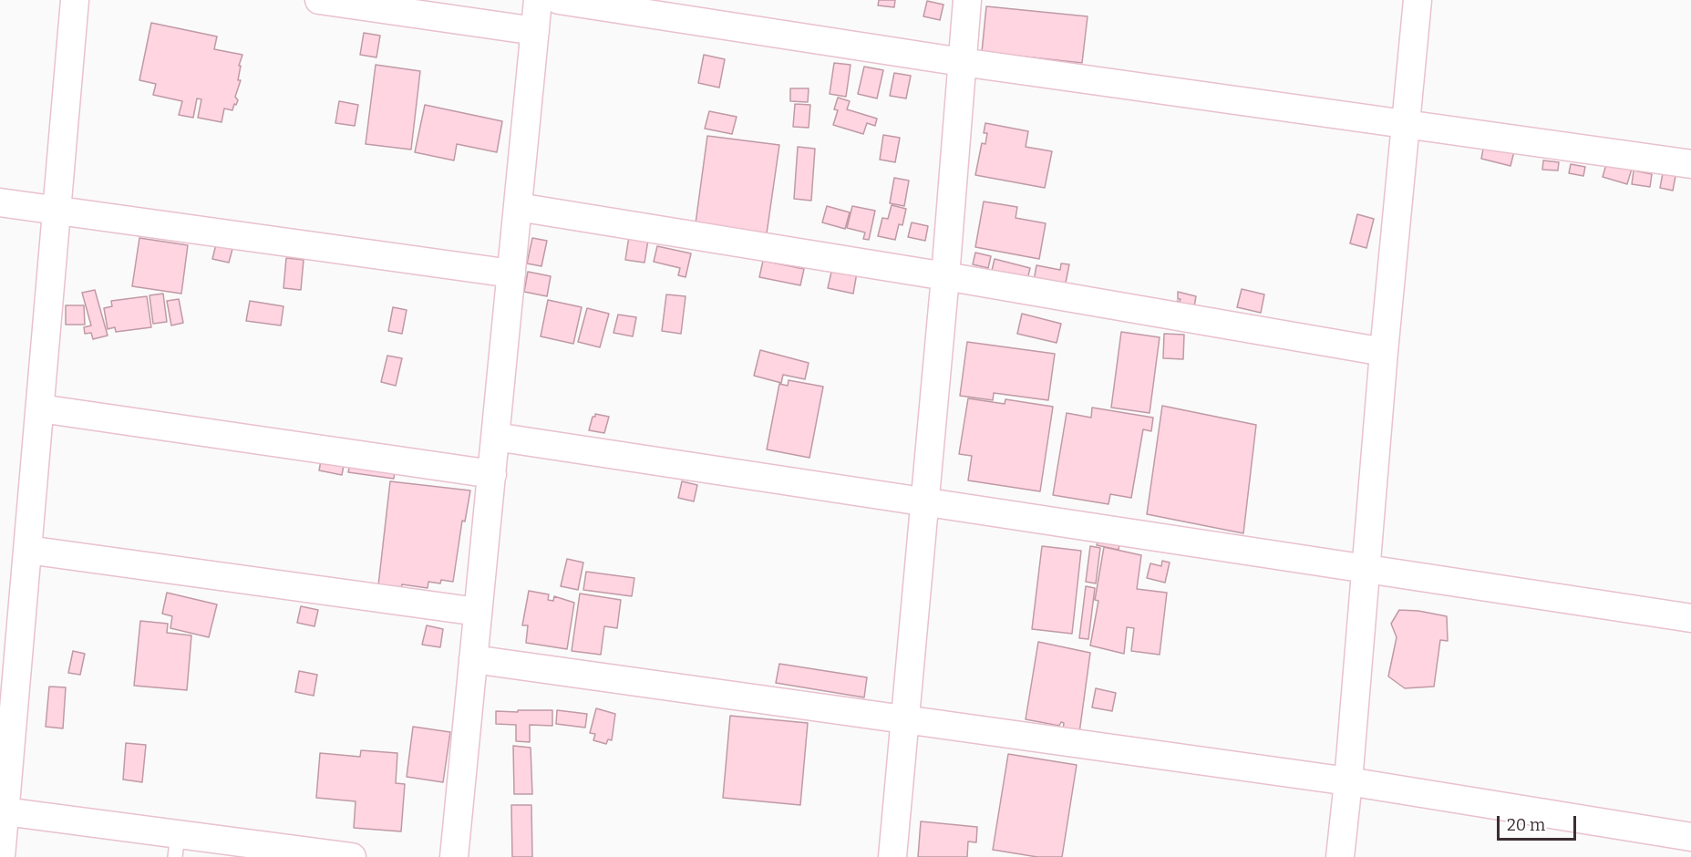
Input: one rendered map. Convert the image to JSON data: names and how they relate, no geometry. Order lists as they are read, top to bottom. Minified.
{"scale_bar":"20 m"}
